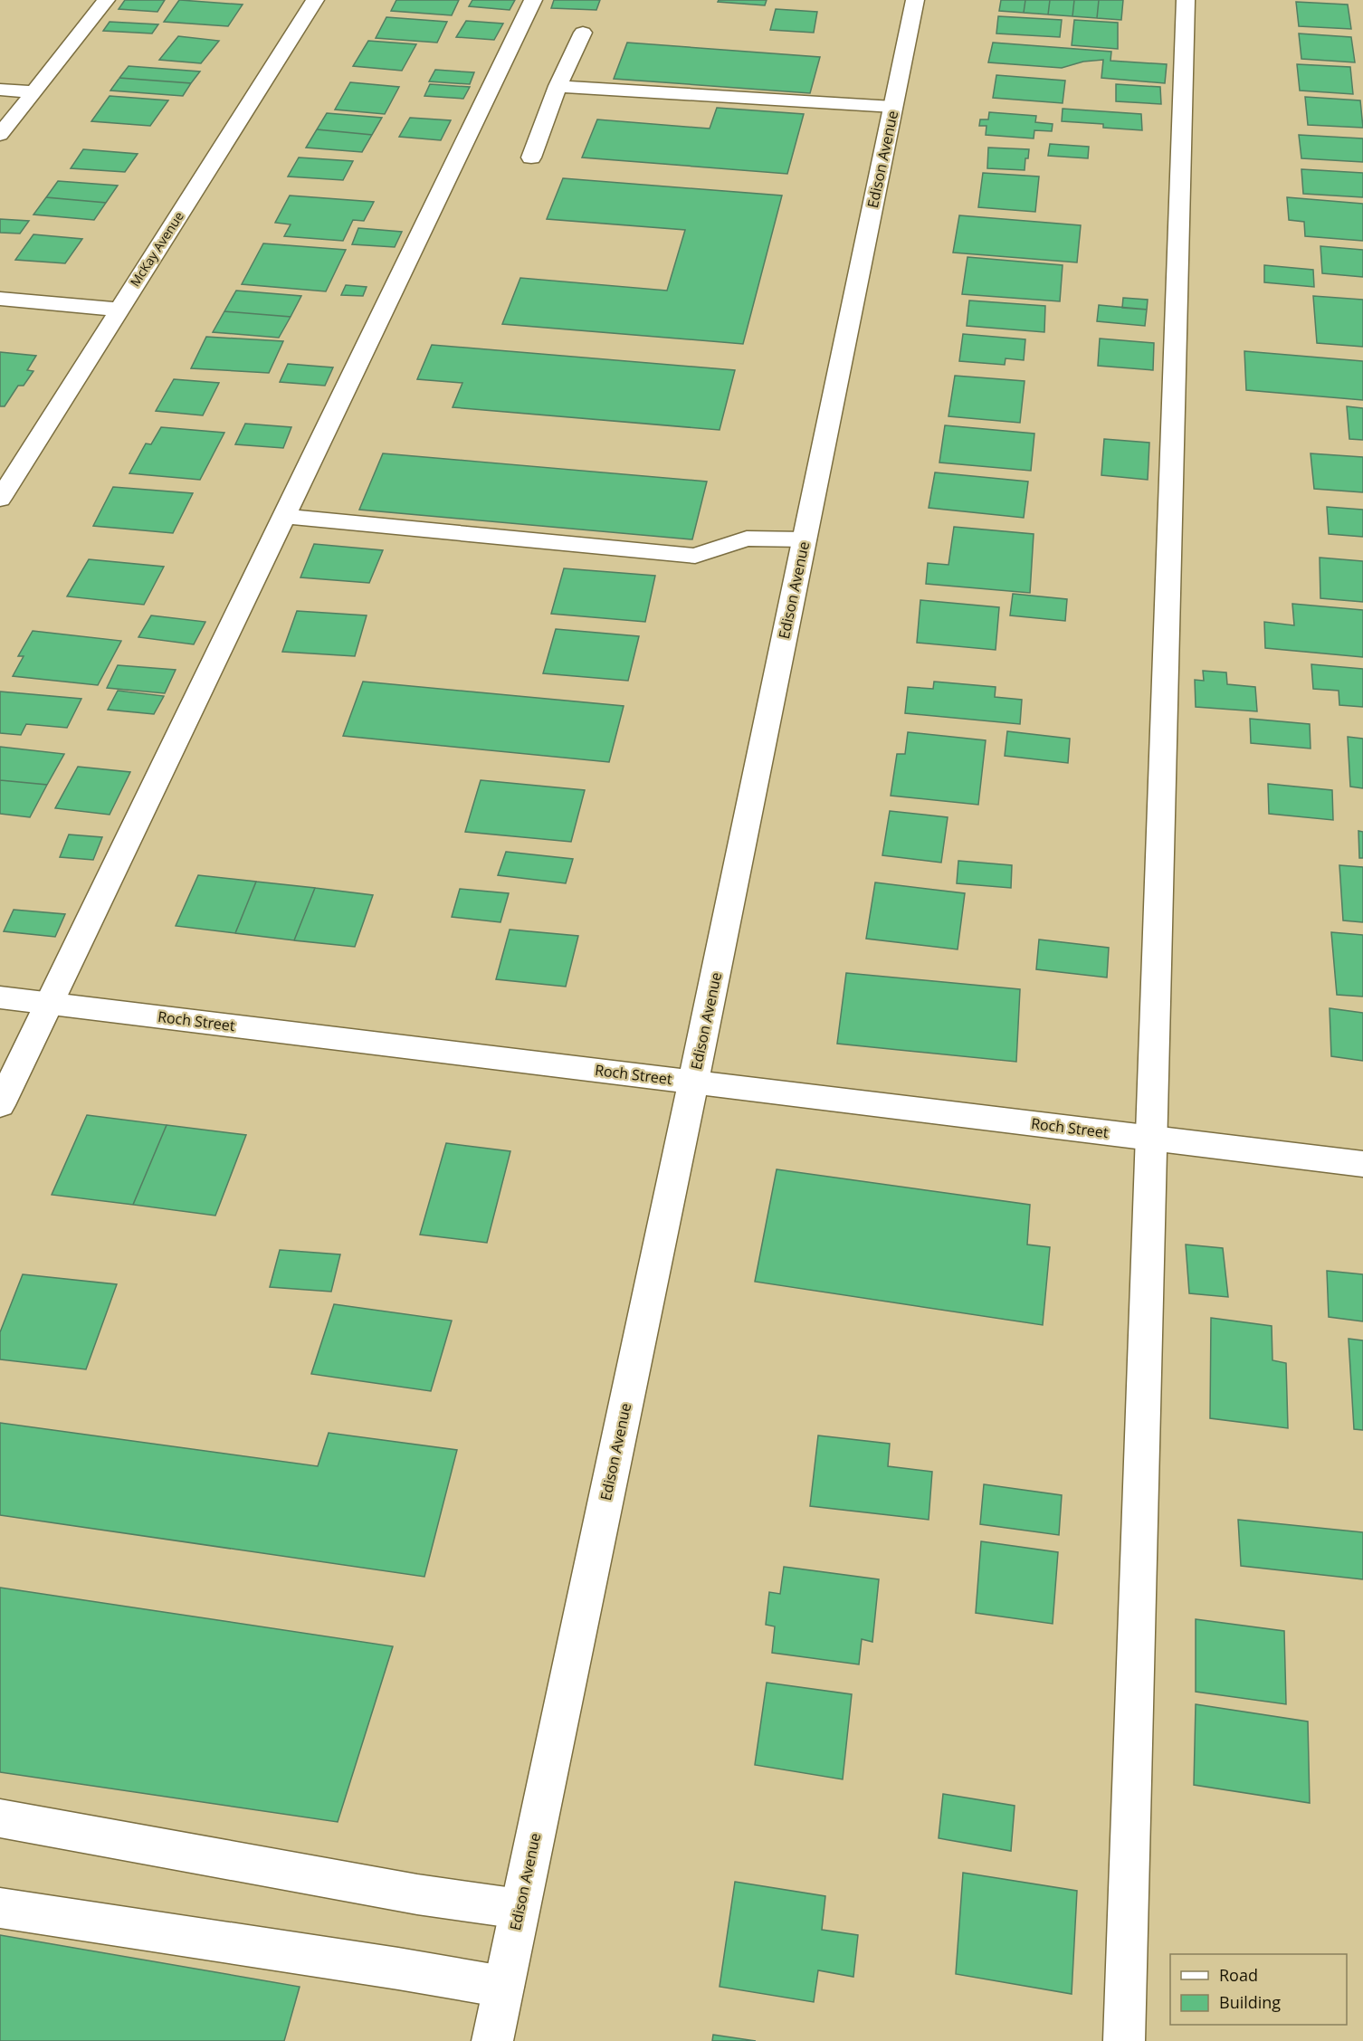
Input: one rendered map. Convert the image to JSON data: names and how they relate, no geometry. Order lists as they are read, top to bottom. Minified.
{"streets":{"street":["Edison Avenue","McKay Avenue","Roch Street"]},"crossings":[["Edison Avenue","Roch Street"]],"legend":["Road","Building"]}
